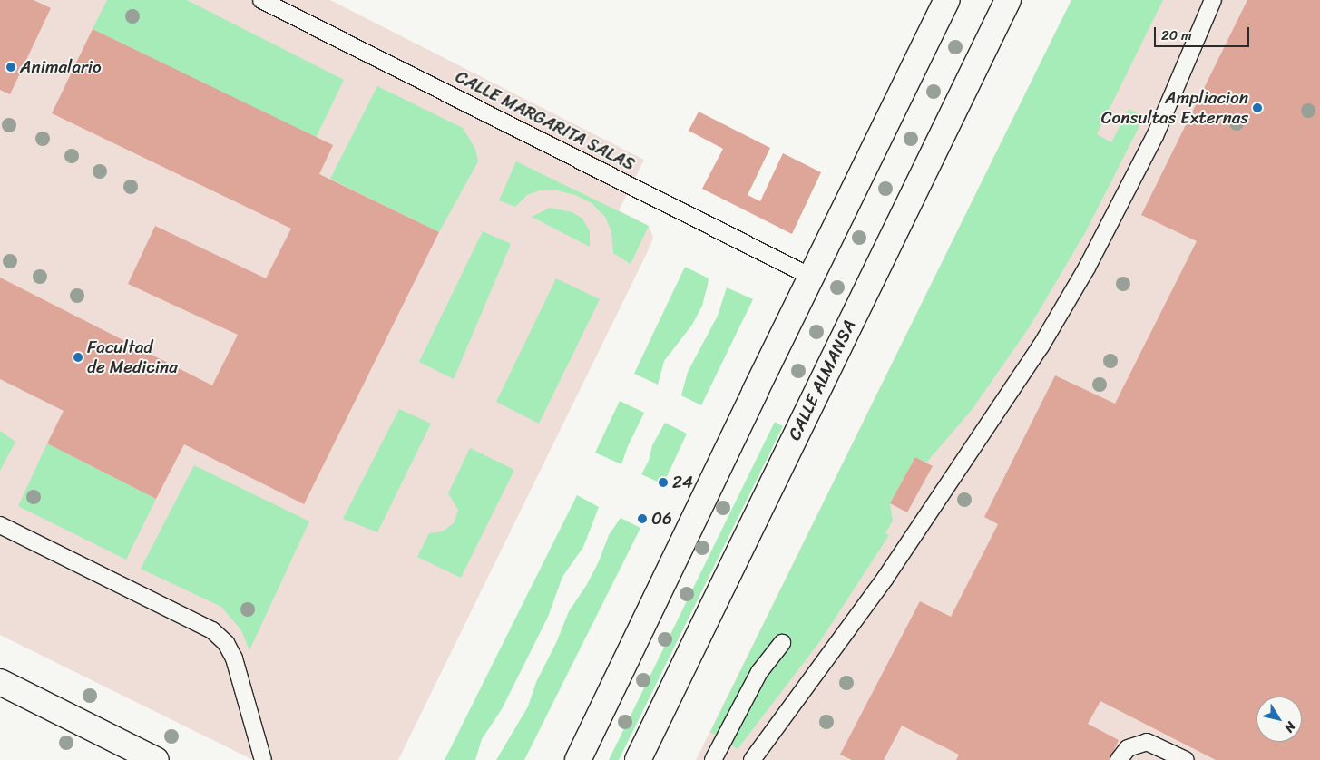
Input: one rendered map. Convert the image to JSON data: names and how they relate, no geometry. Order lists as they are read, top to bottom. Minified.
{"streets":{"main road":["CALLE ALMANSA"],"lane":["CALLE MARGARITA SALAS"]},"places":["Animalario","Ampliacion Consultas Externas","Facultad de Medicina","24","06"],"scale_bar":"20 m","north":"bottom right"}
